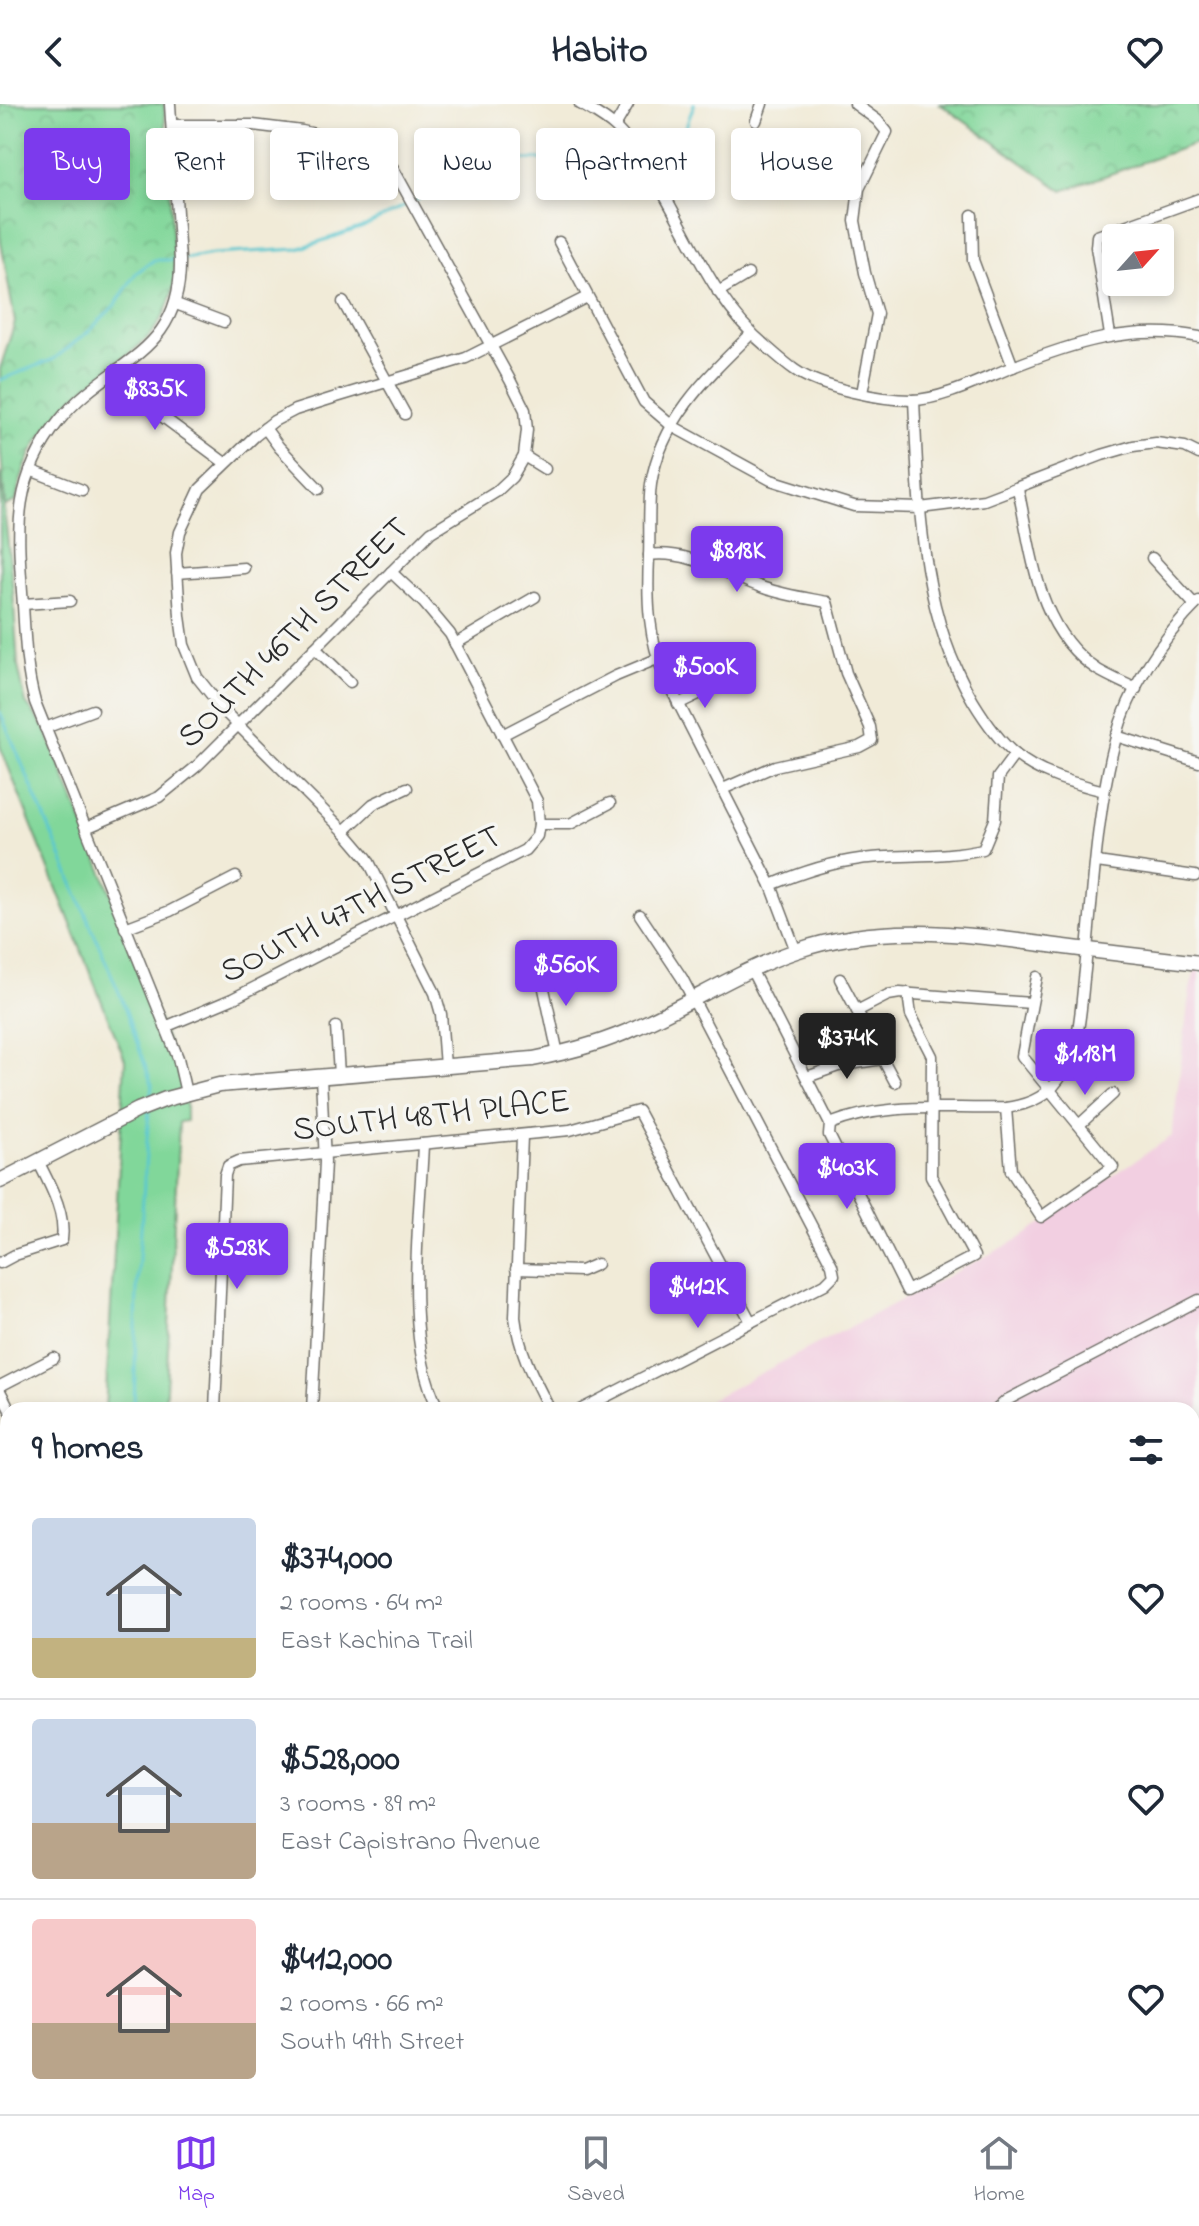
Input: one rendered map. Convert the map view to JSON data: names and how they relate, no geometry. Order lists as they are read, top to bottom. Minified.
{"streets":{"street":["SOUTH 46TH STREET","SOUTH 47TH STREET","SOUTH 48TH PLACE"]},"north":"top right","page":{"header":"Habito","chip":["Buy","Rent","Filters","New","Apartment","House"],"price":["$835K","$818K","$500K","$560K","$374K","$1.18M","$403K","$528K","$412K"],"heading":"9 homes","list":[{"name":"$374,000","note":"2 rooms · 64 m² · East Kachina Trail"},{"name":"$528,000","note":"3 rooms · 89 m² · East Capistrano Avenue"},{"name":"$412,000","note":"2 rooms · 66 m² · South 49th Street"}],"tabs":["Map","Saved","Home"]}}
